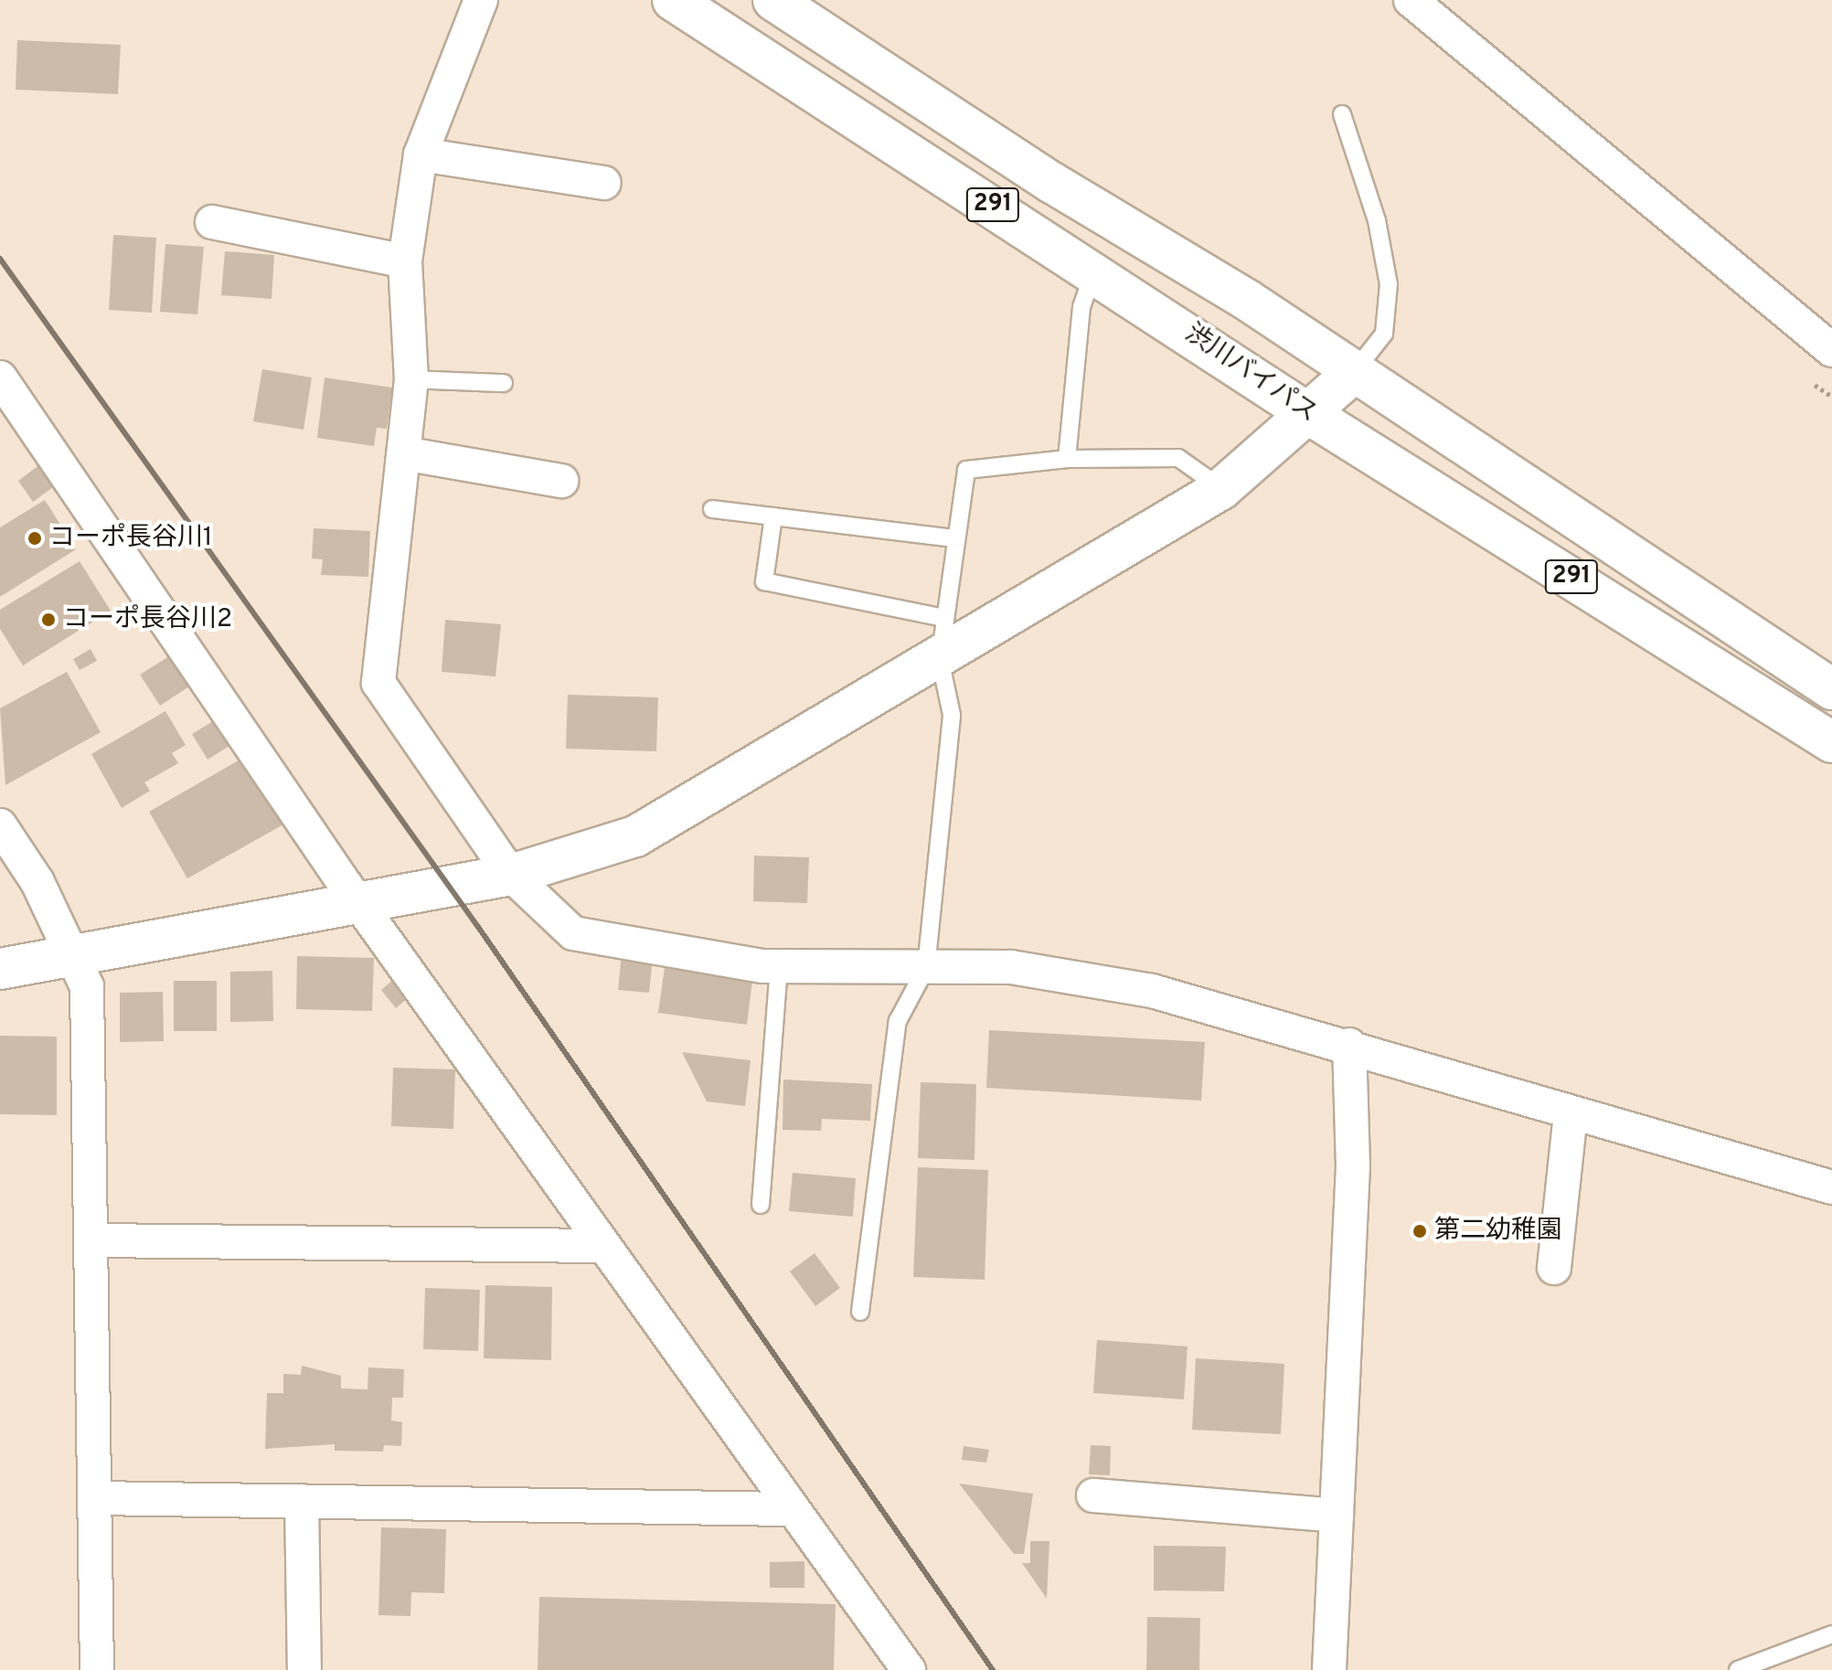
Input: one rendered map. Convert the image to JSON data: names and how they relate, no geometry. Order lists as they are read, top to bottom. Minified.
{"streets":{"main road":["291","渋川バイパス"]},"places":["コーポ長谷川1","コーポ長谷川2","第二幼稚園"]}
